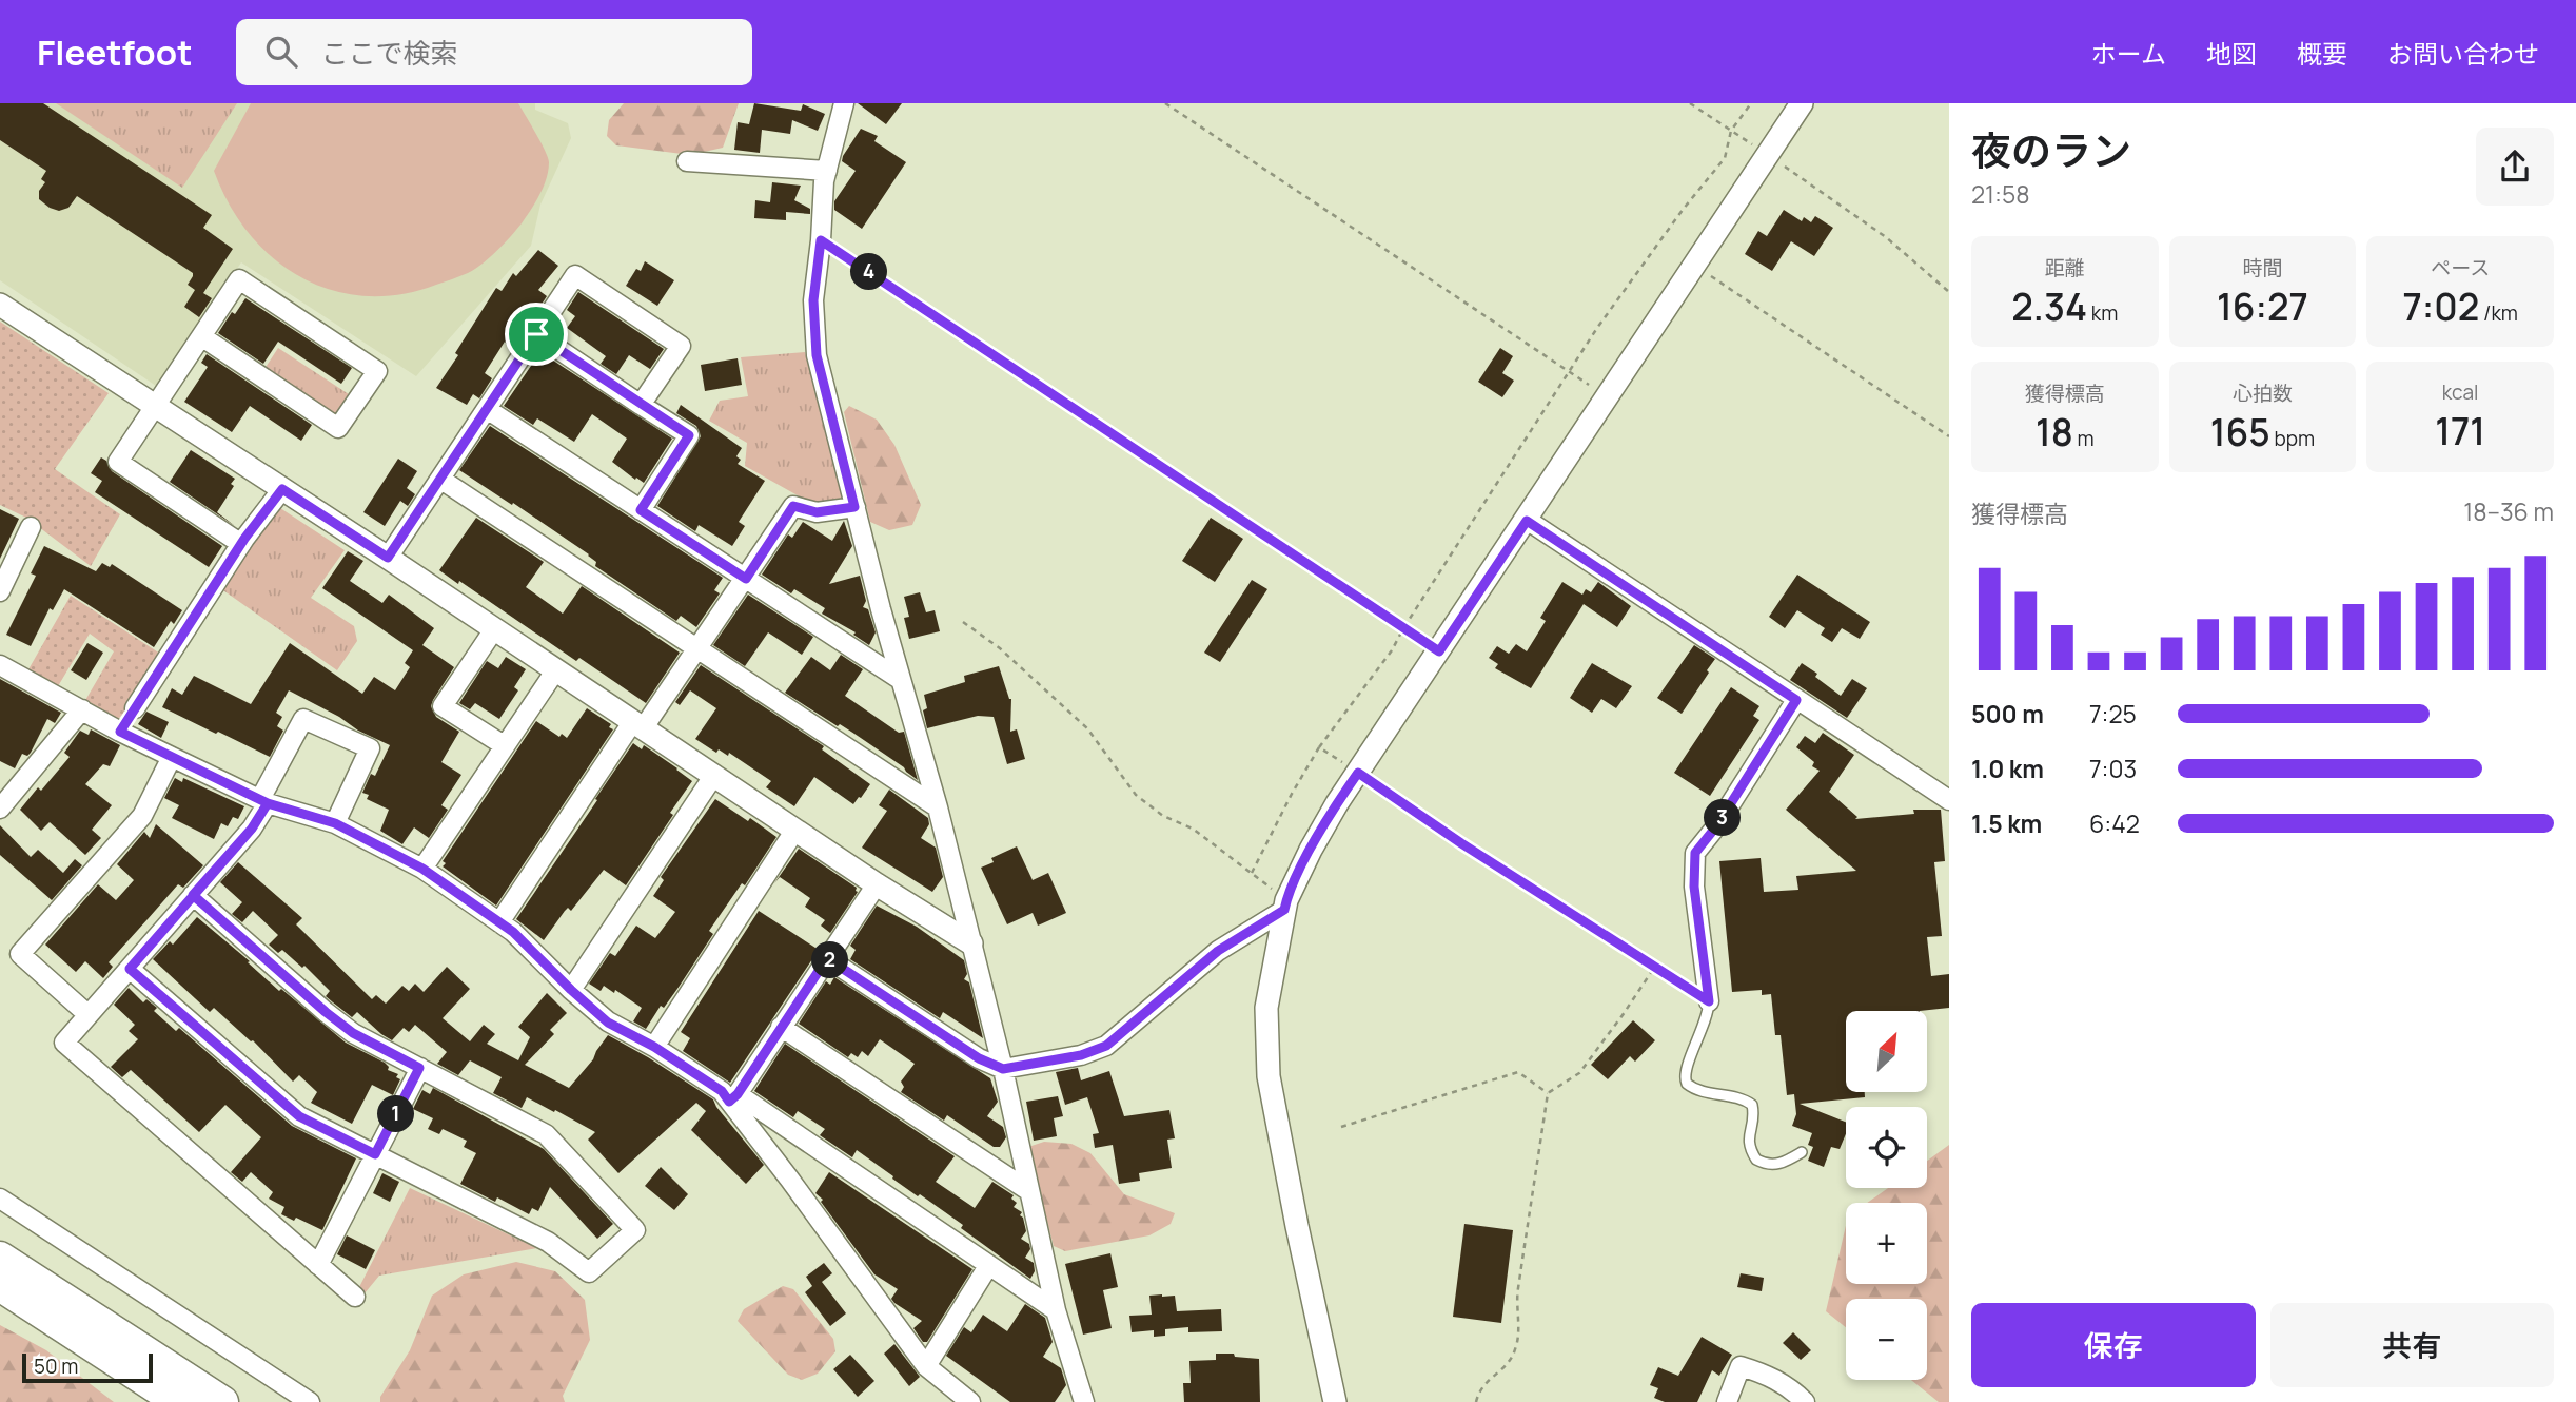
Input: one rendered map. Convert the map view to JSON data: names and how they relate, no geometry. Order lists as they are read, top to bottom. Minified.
{"scale_bar":"50 m","north":"top right","page":{"header":"Fleetfoot","search":"ここで検索","nav":["ホーム","地図","概要","お問い合わせ"],"heading":["夜のラン","21:58"],"stats":[["距離","2.34 km"],["時間","16:27"],["ペース","7:02 /km"],["獲得標高","18 m"],["心拍数","165 bpm"],["kcal","171"]],"pins":["4","3","2","1"],"chart":["獲得標高","18–36 m"],"list":[{"name":"500 m","note":"7:25"},{"name":"1.0 km","note":"7:03"},{"name":"1.5 km","note":"6:42"}],"map_buttons":["+","−"],"buttons":["保存","共有"],"scale":"50 m"}}
